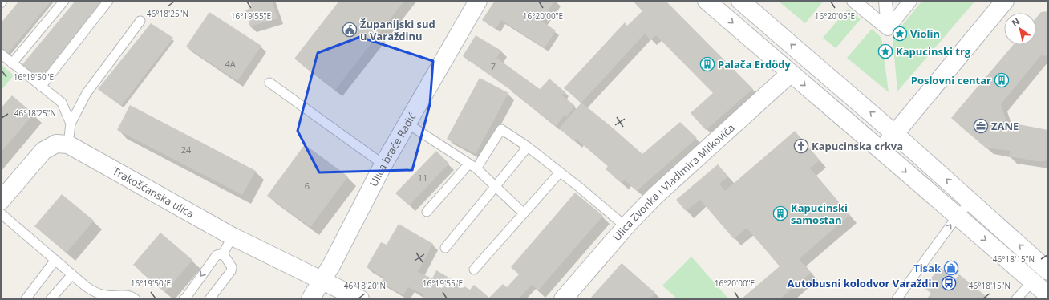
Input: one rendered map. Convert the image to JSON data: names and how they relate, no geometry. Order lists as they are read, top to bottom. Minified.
{"streets":{"main road":["Ulica braće Radić","Ulica Zvonka i Vladimira Milkovića","Trakošćanska ulica"]},"crossings":[["Ulica braće Radić","Trakošćanska ulica"]],"places":{"public building":["Županijski sud u Varaždinu"],"place":["Violin","Kapucinski trg"],"building":["Palača Erdödy","Poslovni centar","Kapucinski samostan"],"office":["ZANE"],"church":["Kapucinska crkva"],"shop":["Tisak"],"bus stop":["Autobusni kolodvor Varaždin"]},"house_numbers":["4A","7","24","11","6"],"north":"top left","coordinates":["46°18'25\"N","16°19'55\"E","16°20'00\"E","16°20'05\"E","16°19'50\"E","46°18'15\"N","46°18'20\"N"]}
